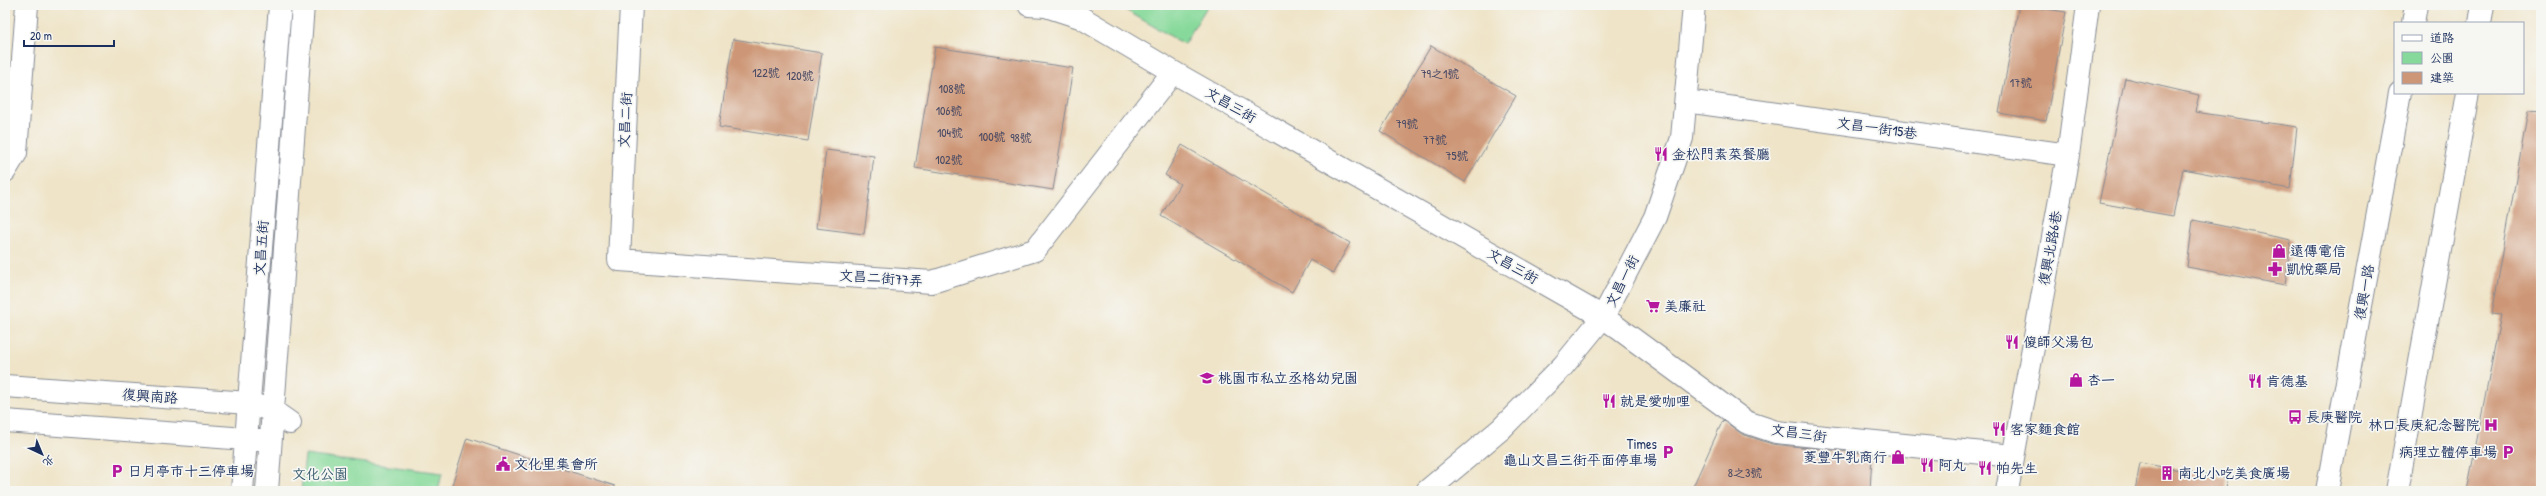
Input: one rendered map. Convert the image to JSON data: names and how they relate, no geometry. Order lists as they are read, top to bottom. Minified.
{"streets":{"street":["文昌三街","文昌二街","文昌一街15巷","文昌五街","復興北路6巷","文昌二街77弄","文昌一街","復興一路","復興南路"]},"crossings":[["文昌三街","復興北路6巷"],["文昌三街","文昌二街77弄"],["文昌三街","文昌一街"],["文昌二街","文昌二街77弄"],["文昌一街15巷","復興北路6巷"],["文昌一街15巷","文昌一街"],["文昌五街","復興南路"]],"parks":["文化公園"],"places":{"restaurant":["金松門素菜餐廳","傻師父湯包","肯德基","就是愛咖哩","客家麵食館","阿丸","帕先生"],"shop":["遠傳電信","杏一","菱豐牛乳商行"],"pharmacy":["凱悅藥局"],"supermarket":["美廉社"],"school or university":["桃園市私立丞格幼兒園"],"bus stop":["長庚醫院"],"hospital":["林口長庚紀念醫院"],"parking":["Times 龜山文昌三街平面停車場","病理立體停車場","日月亭市十三停車場"],"public building":["文化里集會所"],"building":["南北小吃美食廣場"]},"house_numbers":["122號","79之1號","120號","17號","108號","106號","79號","104號","100號","98號","77號","75號","102號","8之3號"],"legend":["道路","公園","建築"],"scale_bar":"20 m","north":"bottom right"}
